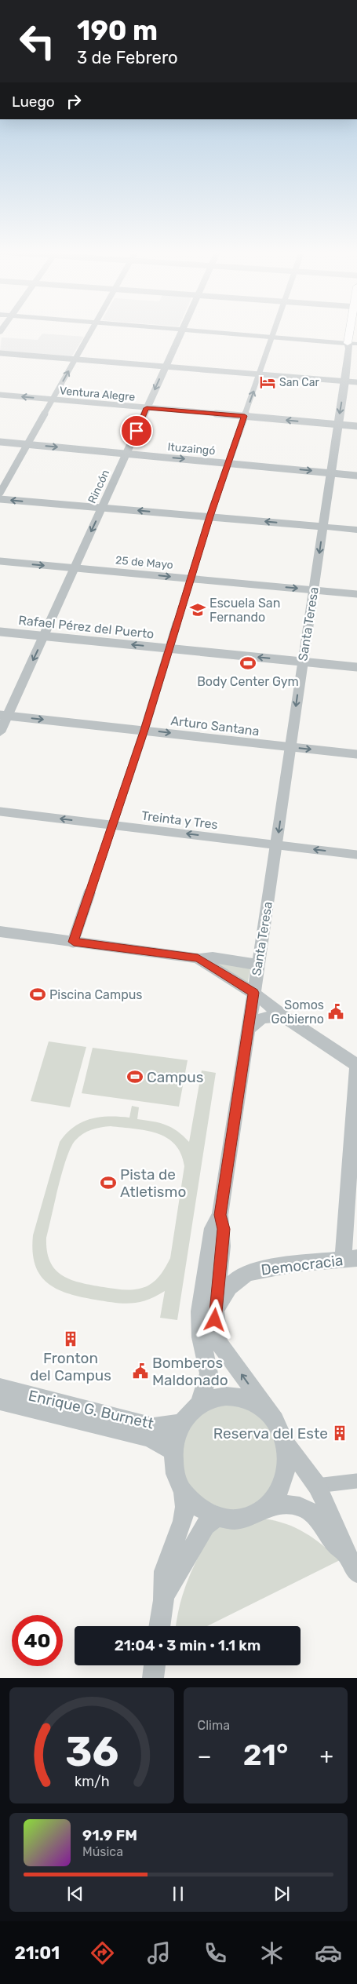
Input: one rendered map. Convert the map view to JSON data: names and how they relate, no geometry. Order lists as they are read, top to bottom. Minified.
{"streets":{"street":["Ventura Alegre","Ituzaingó","Rincón","25 de Mayo","Santa Teresa","Rafael Pérez del Puerto","Arturo Santana","Treinta y Tres","Democracia","Enrique G. Burnett"]},"crossings":[["Ventura Alegre","Rincón"],["Ventura Alegre","Santa Teresa"],["Ituzaingó","Rincón"],["Ituzaingó","Santa Teresa"],["Rincón","25 de Mayo"],["Rincón","Rafael Pérez del Puerto"],["Rincón","Arturo Santana"],["25 de Mayo","Santa Teresa"],["Santa Teresa","Rafael Pérez del Puerto"],["Santa Teresa","Arturo Santana"],["Santa Teresa","Treinta y Tres"]],"one_way":["Rafael Pérez del Puerto","Arturo Santana","Treinta y Tres"],"places":{"hotel":["San Car"],"school or university":["Escuela San Fernando"],"sports":["Body Center Gym","Piscina Campus","Campus","Pista de Atletismo"],"public building":["Somos Gobierno","Bomberos Maldonado"],"building":["Fronton del Campus","Reserva del Este"]},"page":{"turn":["190 m","3 de Febrero"],"then":"Luego","limit":"40","trip":"21:04 · 3 min · 1.1 km","tile":"Clima","heat":["−","21°","+"],"song":["91.9 FM","Música"],"tabs":"21:01","gauge":["36","km/h"]}}
